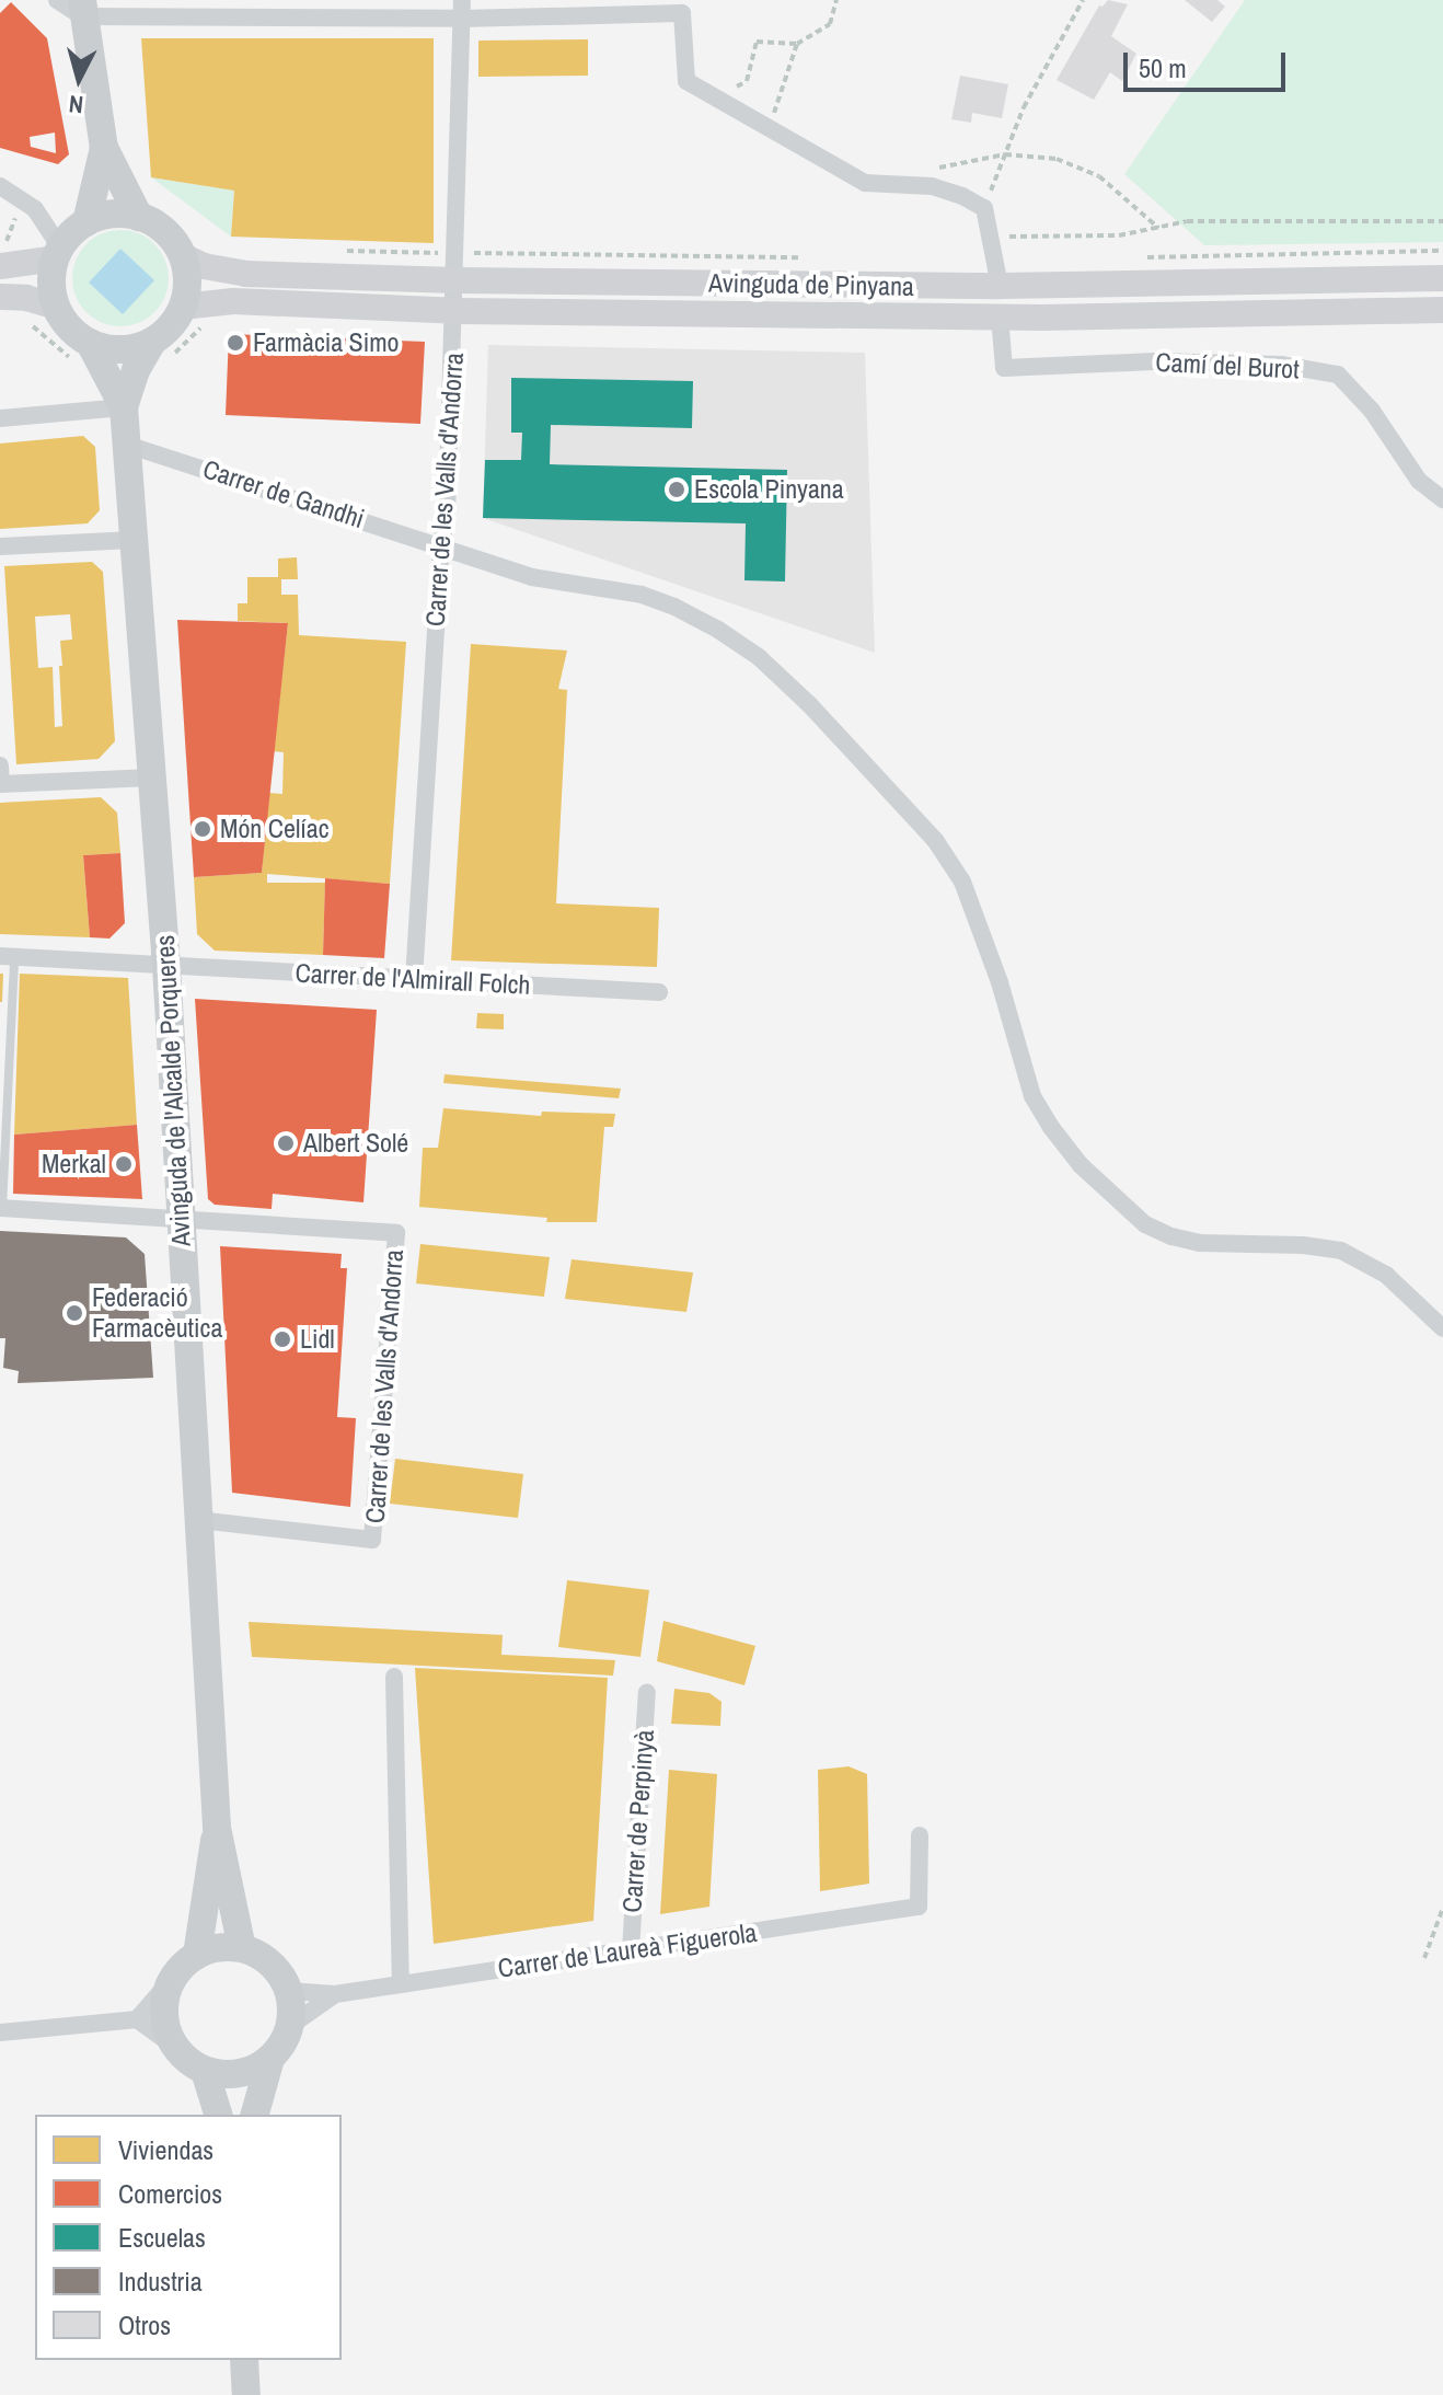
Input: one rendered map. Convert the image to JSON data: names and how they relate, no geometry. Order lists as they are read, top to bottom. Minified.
{"streets":{"main road":["Avinguda de l'Alcalde Porqueres"],"street":["Avinguda de Pinyana","Camí del Burot","Carrer de les Valls d'Andorra","Carrer de Gandhi","Carrer de l'Almirall Folch","Carrer de Perpinyà","Carrer de Laureà Figuerola"]},"crossings":[["Avinguda de Pinyana","Camí del Burot"],["Avinguda de Pinyana","Carrer de les Valls d'Andorra"],["Avinguda de Pinyana","Avinguda de l'Alcalde Porqueres"],["Carrer de les Valls d'Andorra","Carrer de Gandhi"],["Carrer de les Valls d'Andorra","Carrer de l'Almirall Folch"],["Carrer de les Valls d'Andorra","Avinguda de l'Alcalde Porqueres"],["Carrer de Gandhi","Avinguda de l'Alcalde Porqueres"],["Carrer de l'Almirall Folch","Avinguda de l'Alcalde Porqueres"],["Carrer de Perpinyà","Carrer de Laureà Figuerola"]],"places":["Farmàcia Simo","Escola Pinyana","Món Celíac","Albert Solé","Merkal","Federació Farmacèutica","Lidl"],"legend":["Viviendas","Comercios","Escuelas","Industria","Otros"],"scale_bar":"50 m","north":"bottom"}
